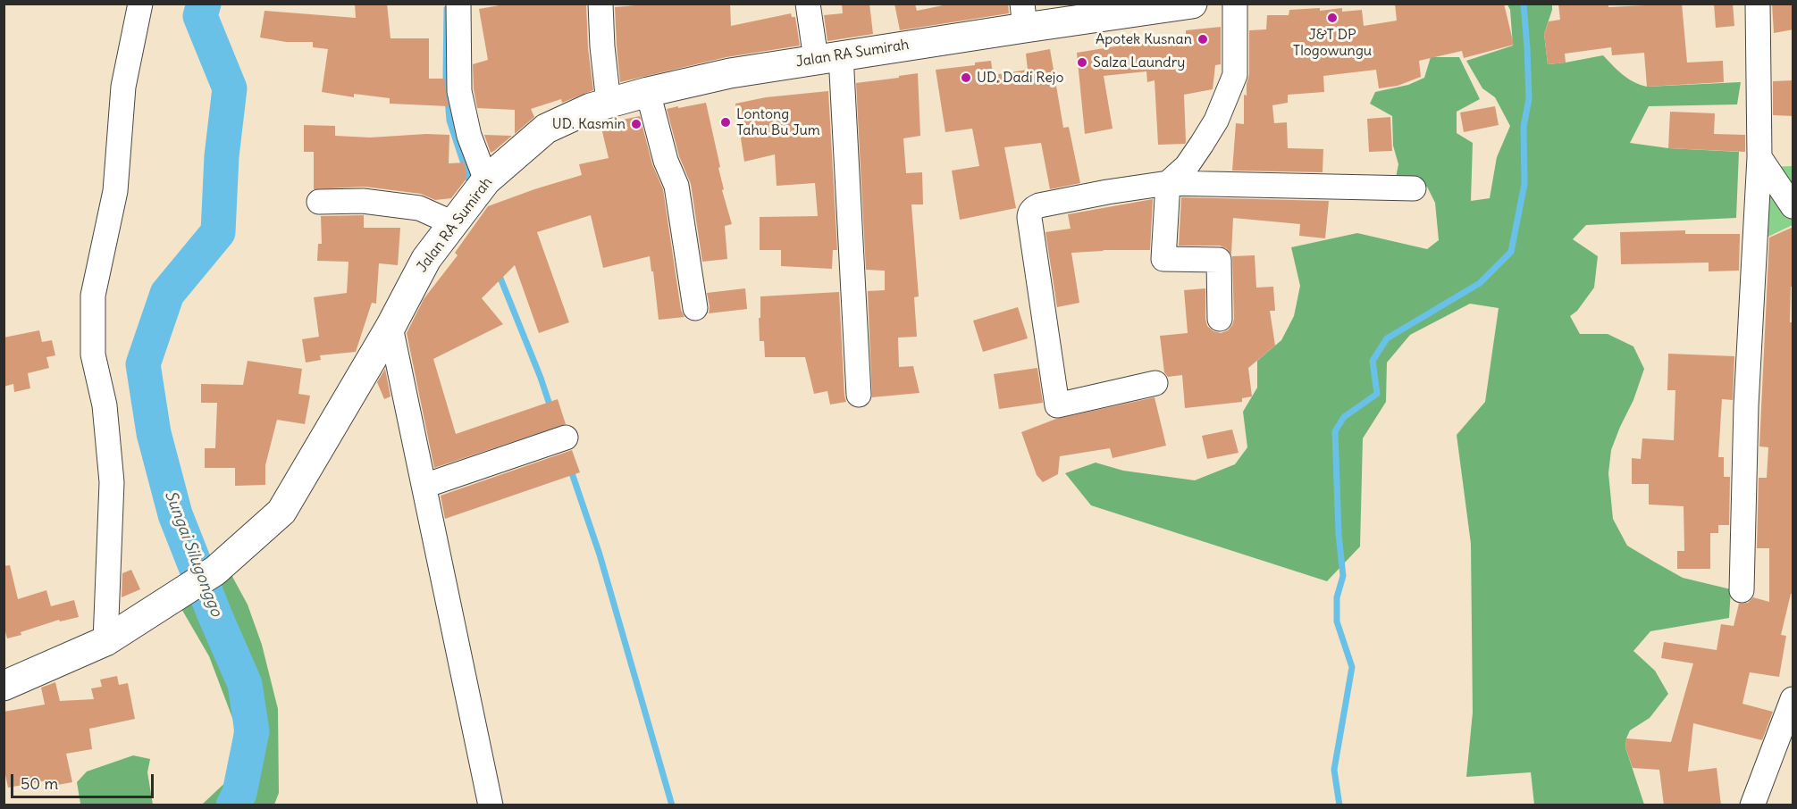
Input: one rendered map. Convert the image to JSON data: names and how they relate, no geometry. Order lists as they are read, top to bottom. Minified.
{"streets":{"main road":["Jalan RA Sumirah"]},"water":["Sungai Silugonggo"],"places":["J&T DP Tlogowungu","Apotek Kusnan","Salza Laundry","UD. Dadi Rejo","Lontong Tahu Bu Jum","UD. Kasmin"],"scale_bar":"50 m"}
